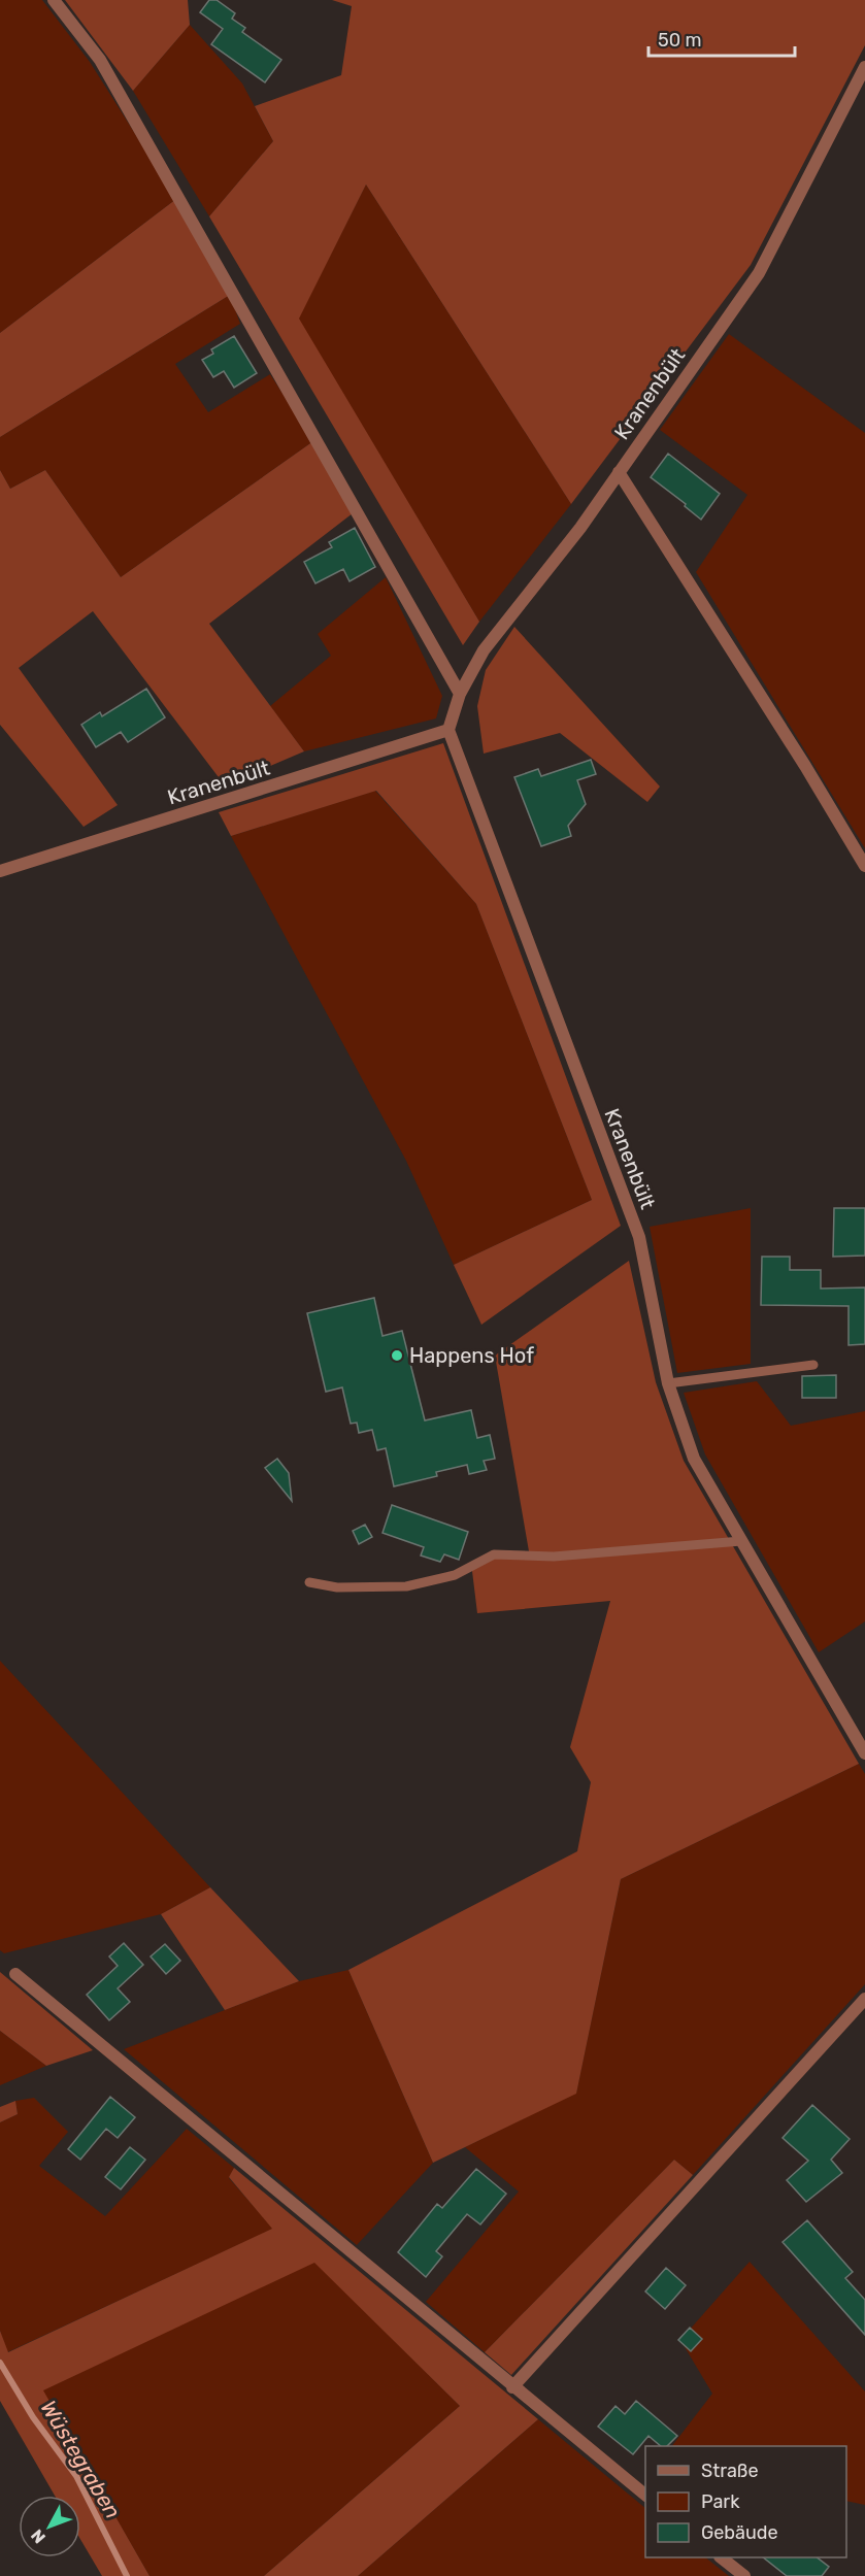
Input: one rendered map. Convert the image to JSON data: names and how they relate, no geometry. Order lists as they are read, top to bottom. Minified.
{"streets":{"street":["Kranenbült"]},"water":["Wüstegraben"],"places":["Happens Hof"],"legend":["Straße","Park","Gebäude"],"scale_bar":"50 m","north":"bottom left"}
